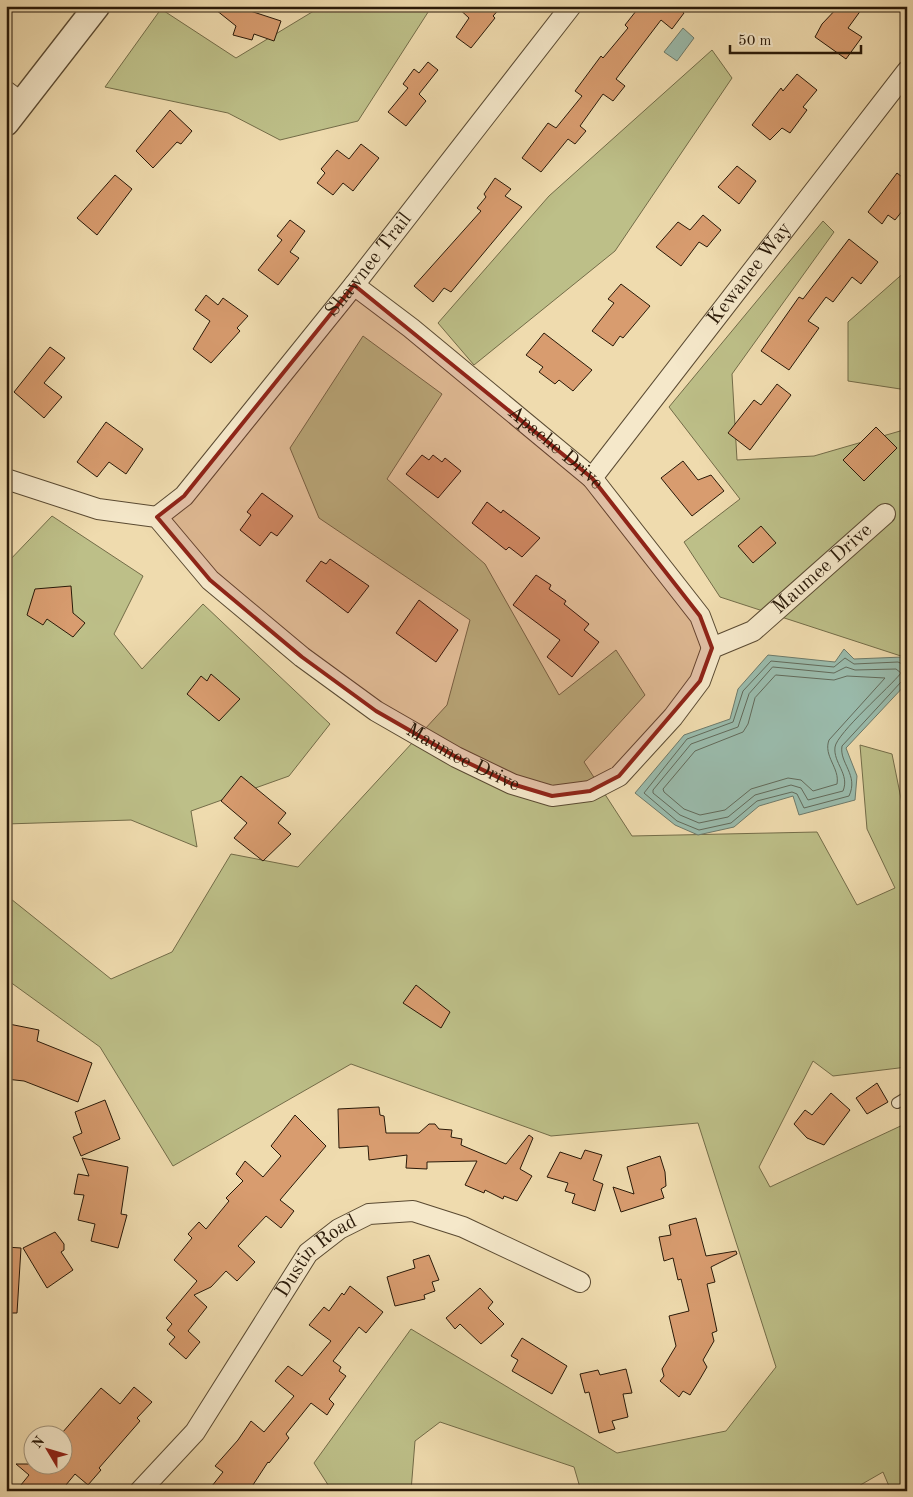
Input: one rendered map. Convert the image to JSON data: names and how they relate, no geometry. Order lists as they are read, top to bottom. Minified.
{"streets":{"street":["Shawnee Trail","Kewanee Way","Apache Drive","Maumee Drive","Dustin Road"]},"crossings":[["Shawnee Trail","Apache Drive"],["Shawnee Trail","Maumee Drive"],["Kewanee Way","Apache Drive"],["Apache Drive","Maumee Drive"]],"scale_bar":"50 m","north":"top left"}
